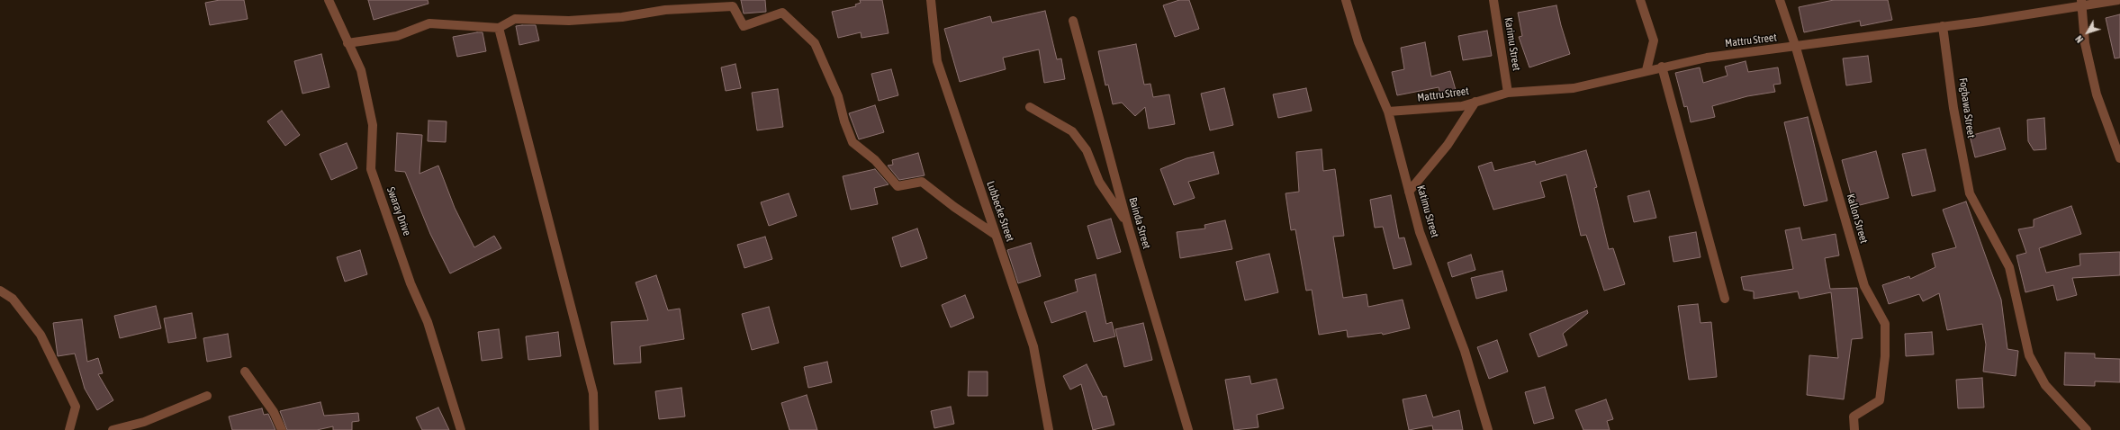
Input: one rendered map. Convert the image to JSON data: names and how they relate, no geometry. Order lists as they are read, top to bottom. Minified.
{"streets":{"street":["Mattru Street","Karimu Street","Fogbawa Street","Swaray Drive","Lubbecke Street","Katimu Street","Kallon Street","Bainda Street"]},"crossings":[["Mattru Street","Karimu Street"],["Mattru Street","Fogbawa Street"],["Mattru Street","Katimu Street"],["Mattru Street","Kallon Street"]],"north":"bottom left"}
